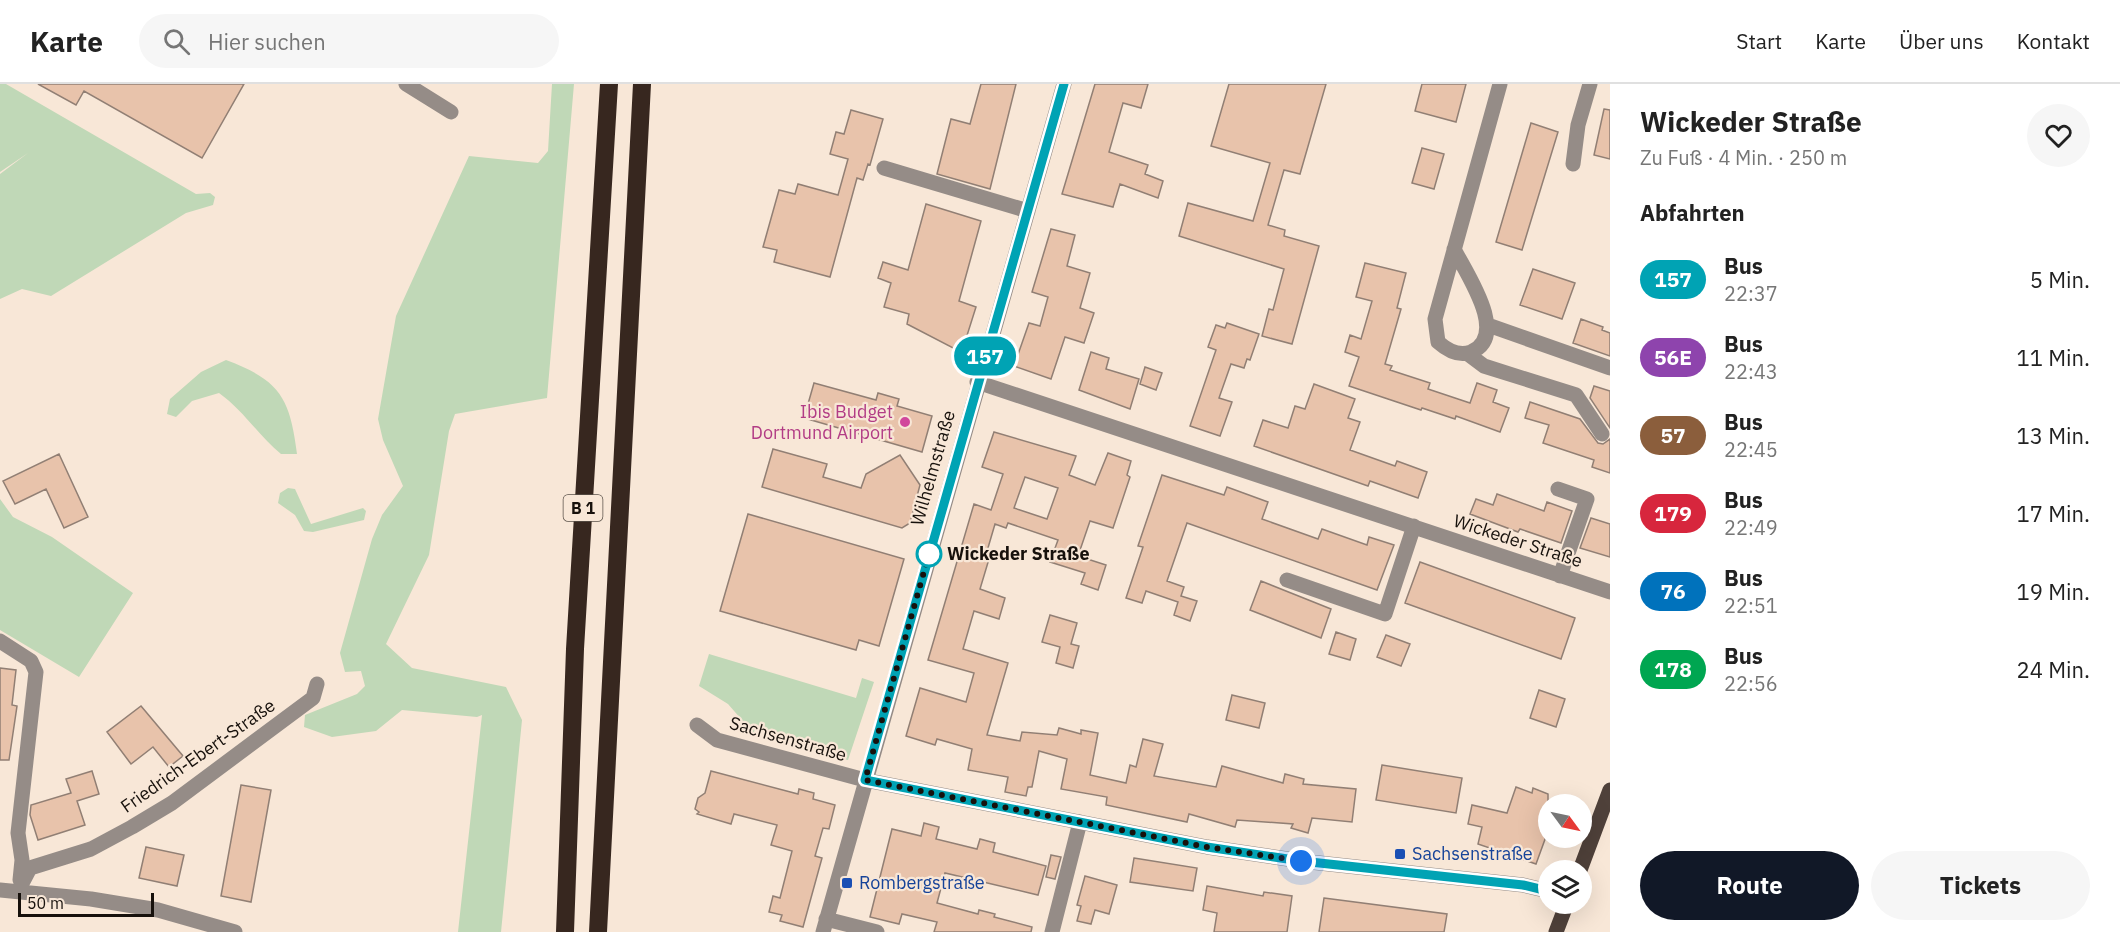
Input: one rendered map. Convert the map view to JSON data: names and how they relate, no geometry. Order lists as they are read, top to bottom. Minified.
{"streets":{"highway":["B 1"],"street":["Wilhelmstraße","Wickeder Straße","Sachsenstraße","Friedrich-Ebert-Straße"]},"crossings":[["Wilhelmstraße","Wickeder Straße"],["Wilhelmstraße","Sachsenstraße"]],"places":{"other":["Ibis Budget Dortmund Airport","Wickeder Straße"],"transit":["Sachsenstraße","Rombergstraße"]},"lines":["bus line 157"],"scale_bar":"50 m","north":"bottom right","page":{"header":"Karte","search":"Hier suchen","nav":["Start","Karte","Über uns","Kontakt"],"on_map":"157","heading":[["Wickeder Straße","Zu Fuß · 4 Min. · 250 m"],"Abfahrten"],"list":[{"mark":"157","name":"Bus","note":"22:37","value":"5 Min."},{"mark":"56E","name":"Bus","note":"22:43","value":"11 Min."},{"mark":"57","name":"Bus","note":"22:45","value":"13 Min."},{"mark":"179","name":"Bus","note":"22:49","value":"17 Min."},{"mark":"76","name":"Bus","note":"22:51","value":"19 Min."},{"mark":"178","name":"Bus","note":"22:56","value":"24 Min."}],"buttons":["Route","Tickets"],"scale":"50 m"}}
